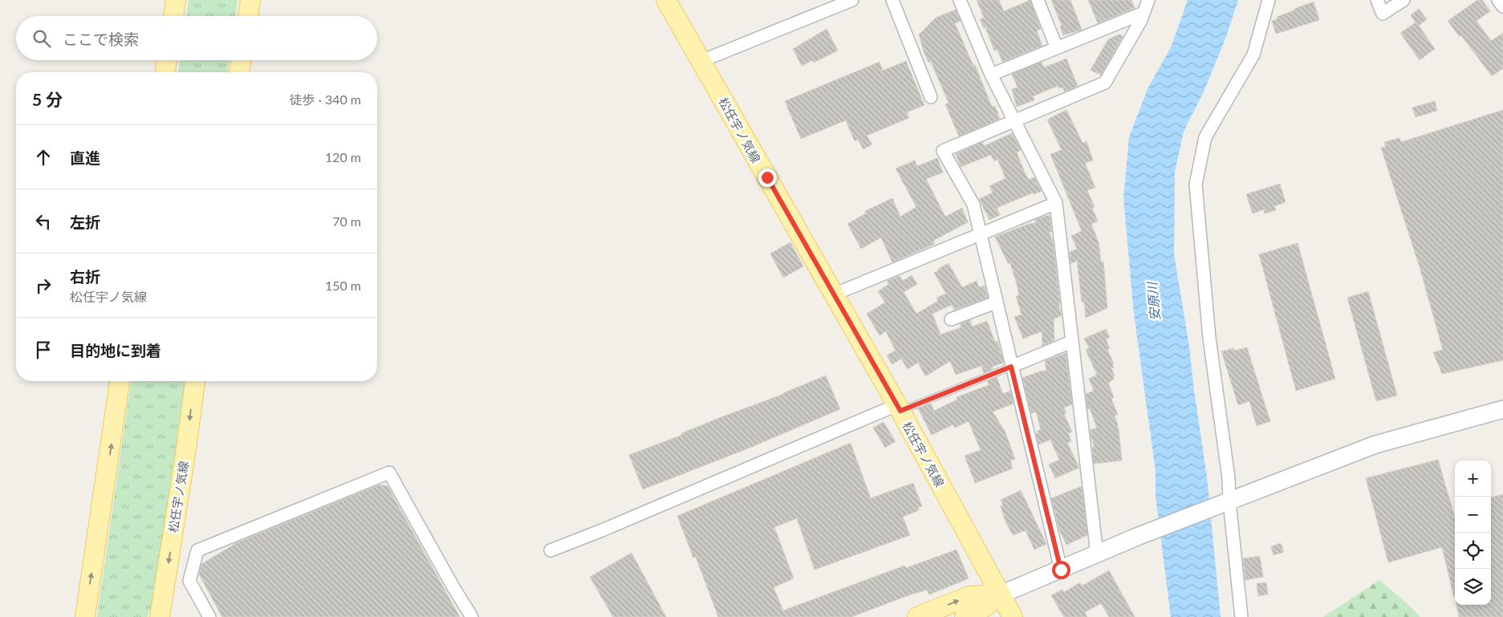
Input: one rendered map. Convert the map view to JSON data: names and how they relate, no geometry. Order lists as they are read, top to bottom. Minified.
{"streets":{"main road":["松任宇ノ気線"]},"water":["安原川"],"page":{"search":"ここで検索","heading":["5 分","徒歩 · 340 m"],"list":[["直進","120 m"],["左折","70 m"],["右折","松任宇ノ気線","150 m"],"目的地に到着"],"map_buttons":["+","−"]}}
